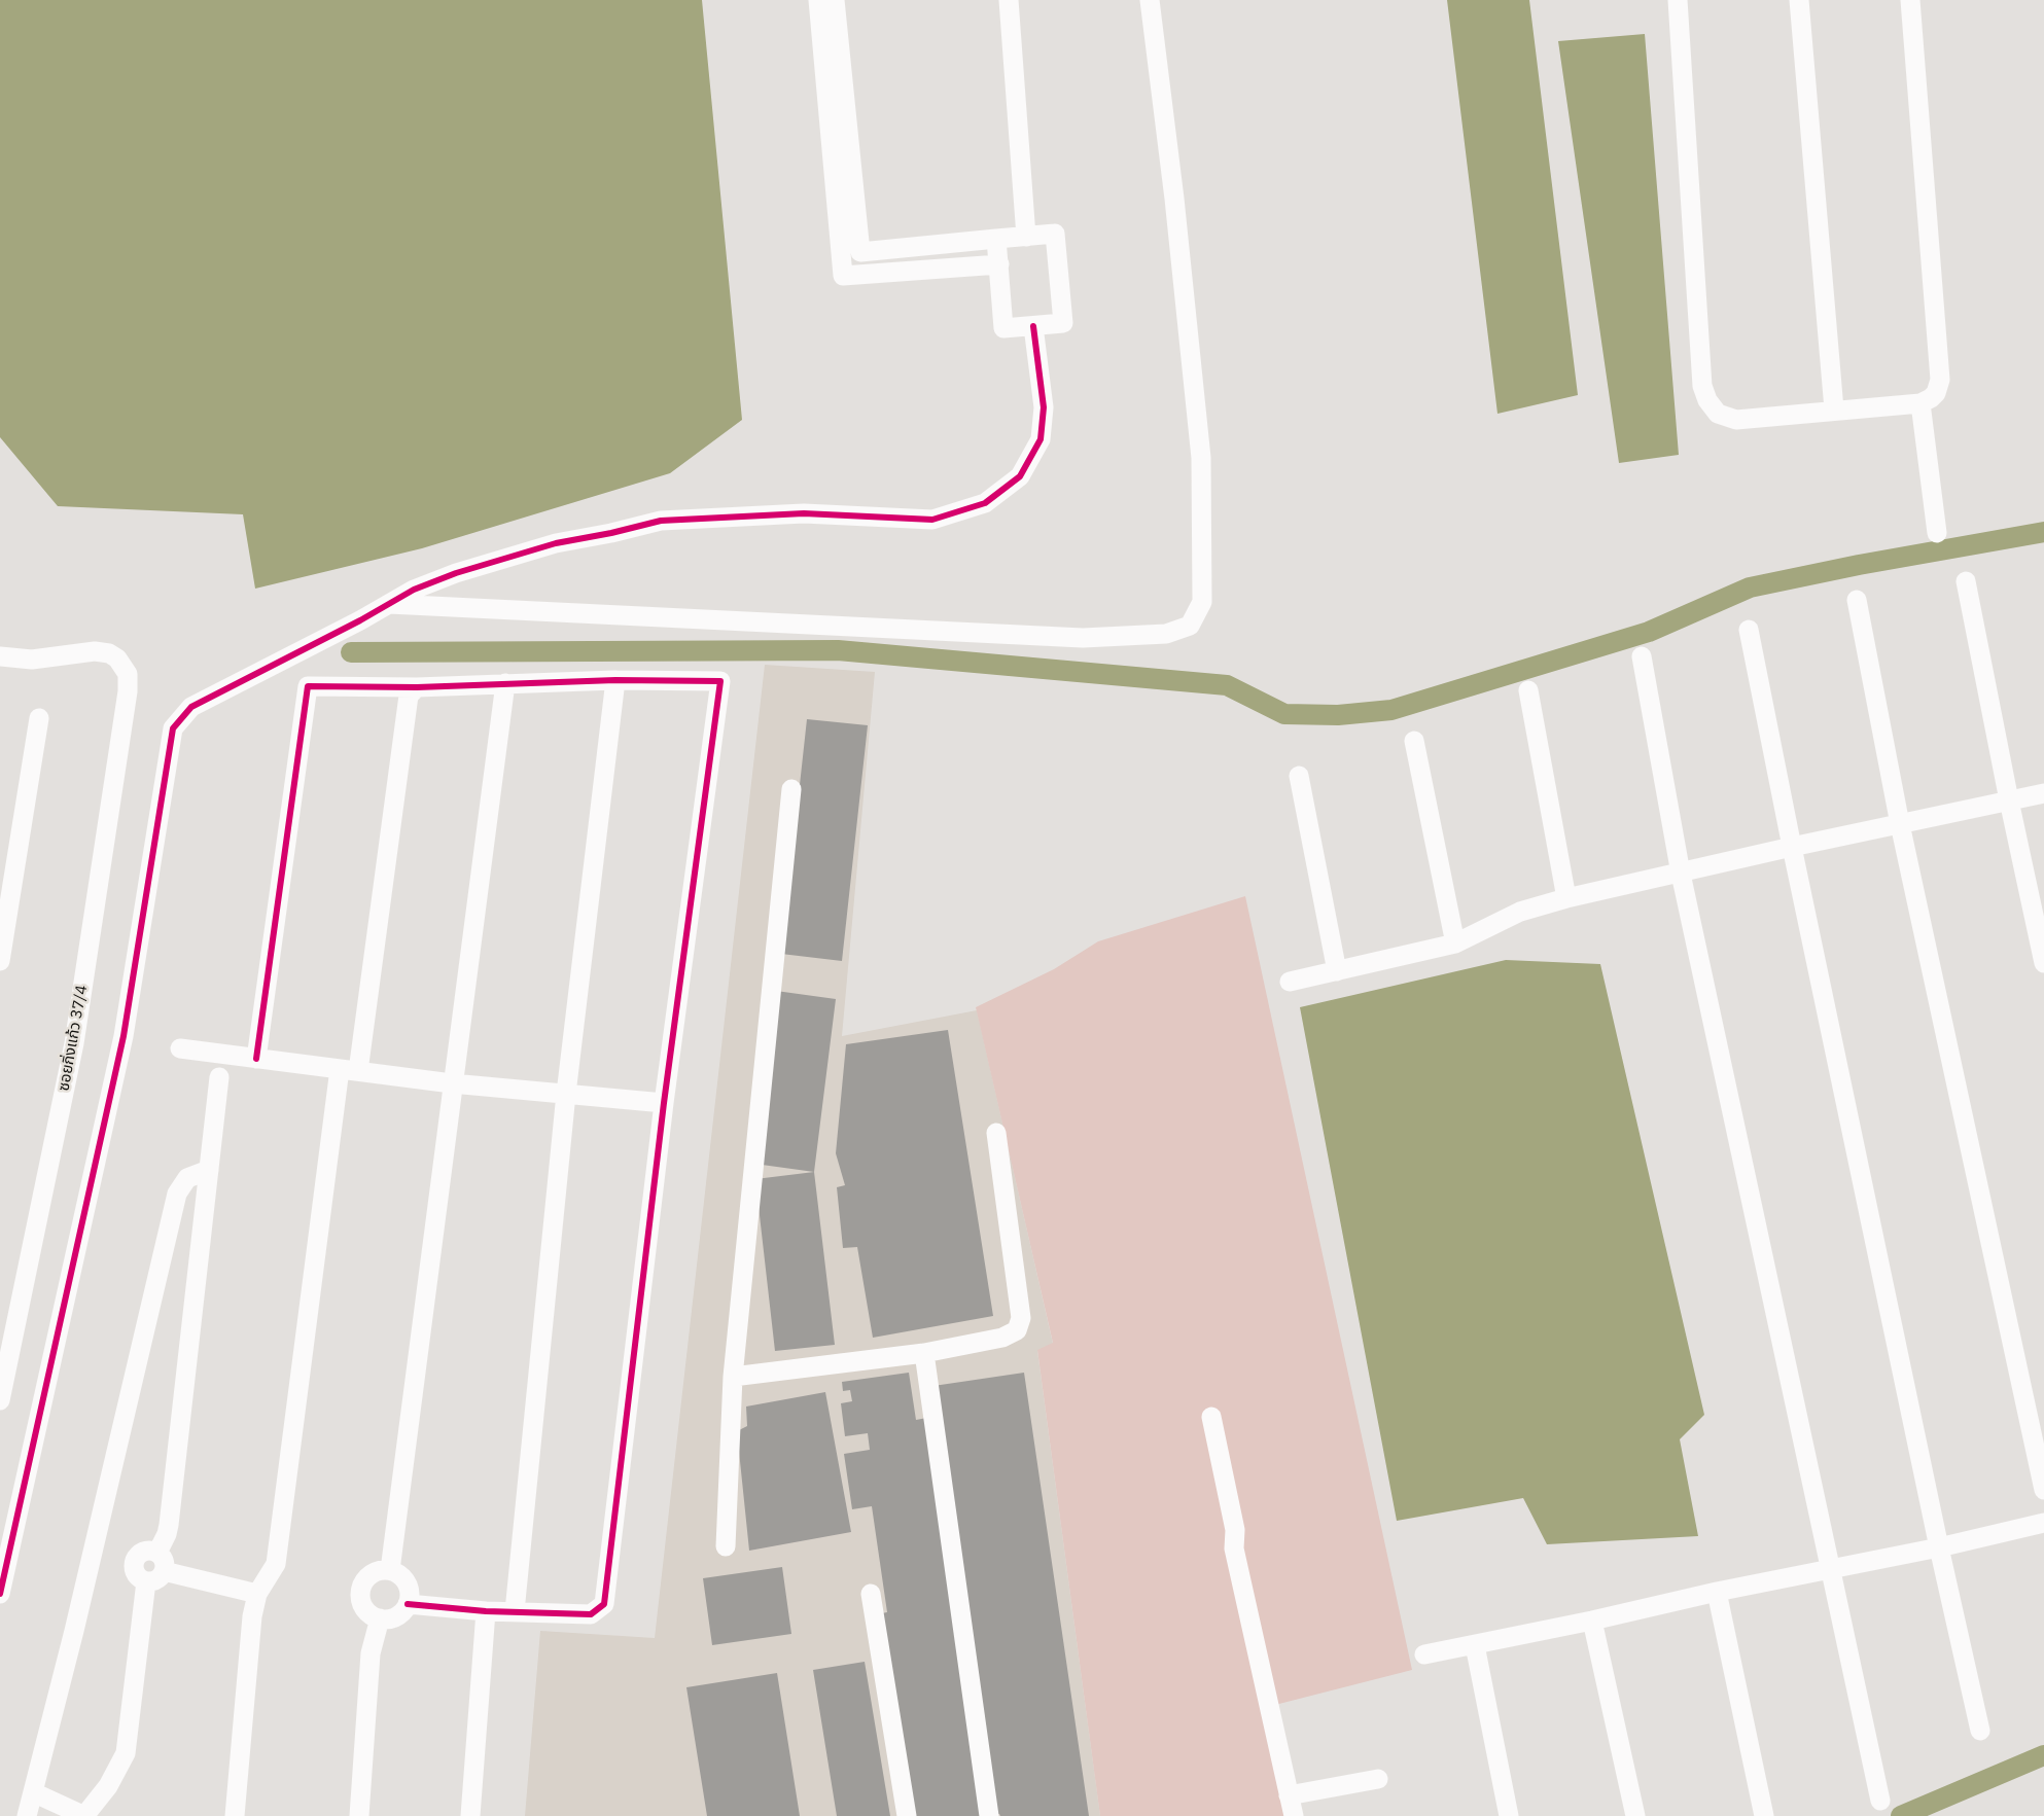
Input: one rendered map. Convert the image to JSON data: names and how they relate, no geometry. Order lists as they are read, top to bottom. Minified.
{"streets":{"street":["ซอยกิ่งแก้ว 37/4"]}}
